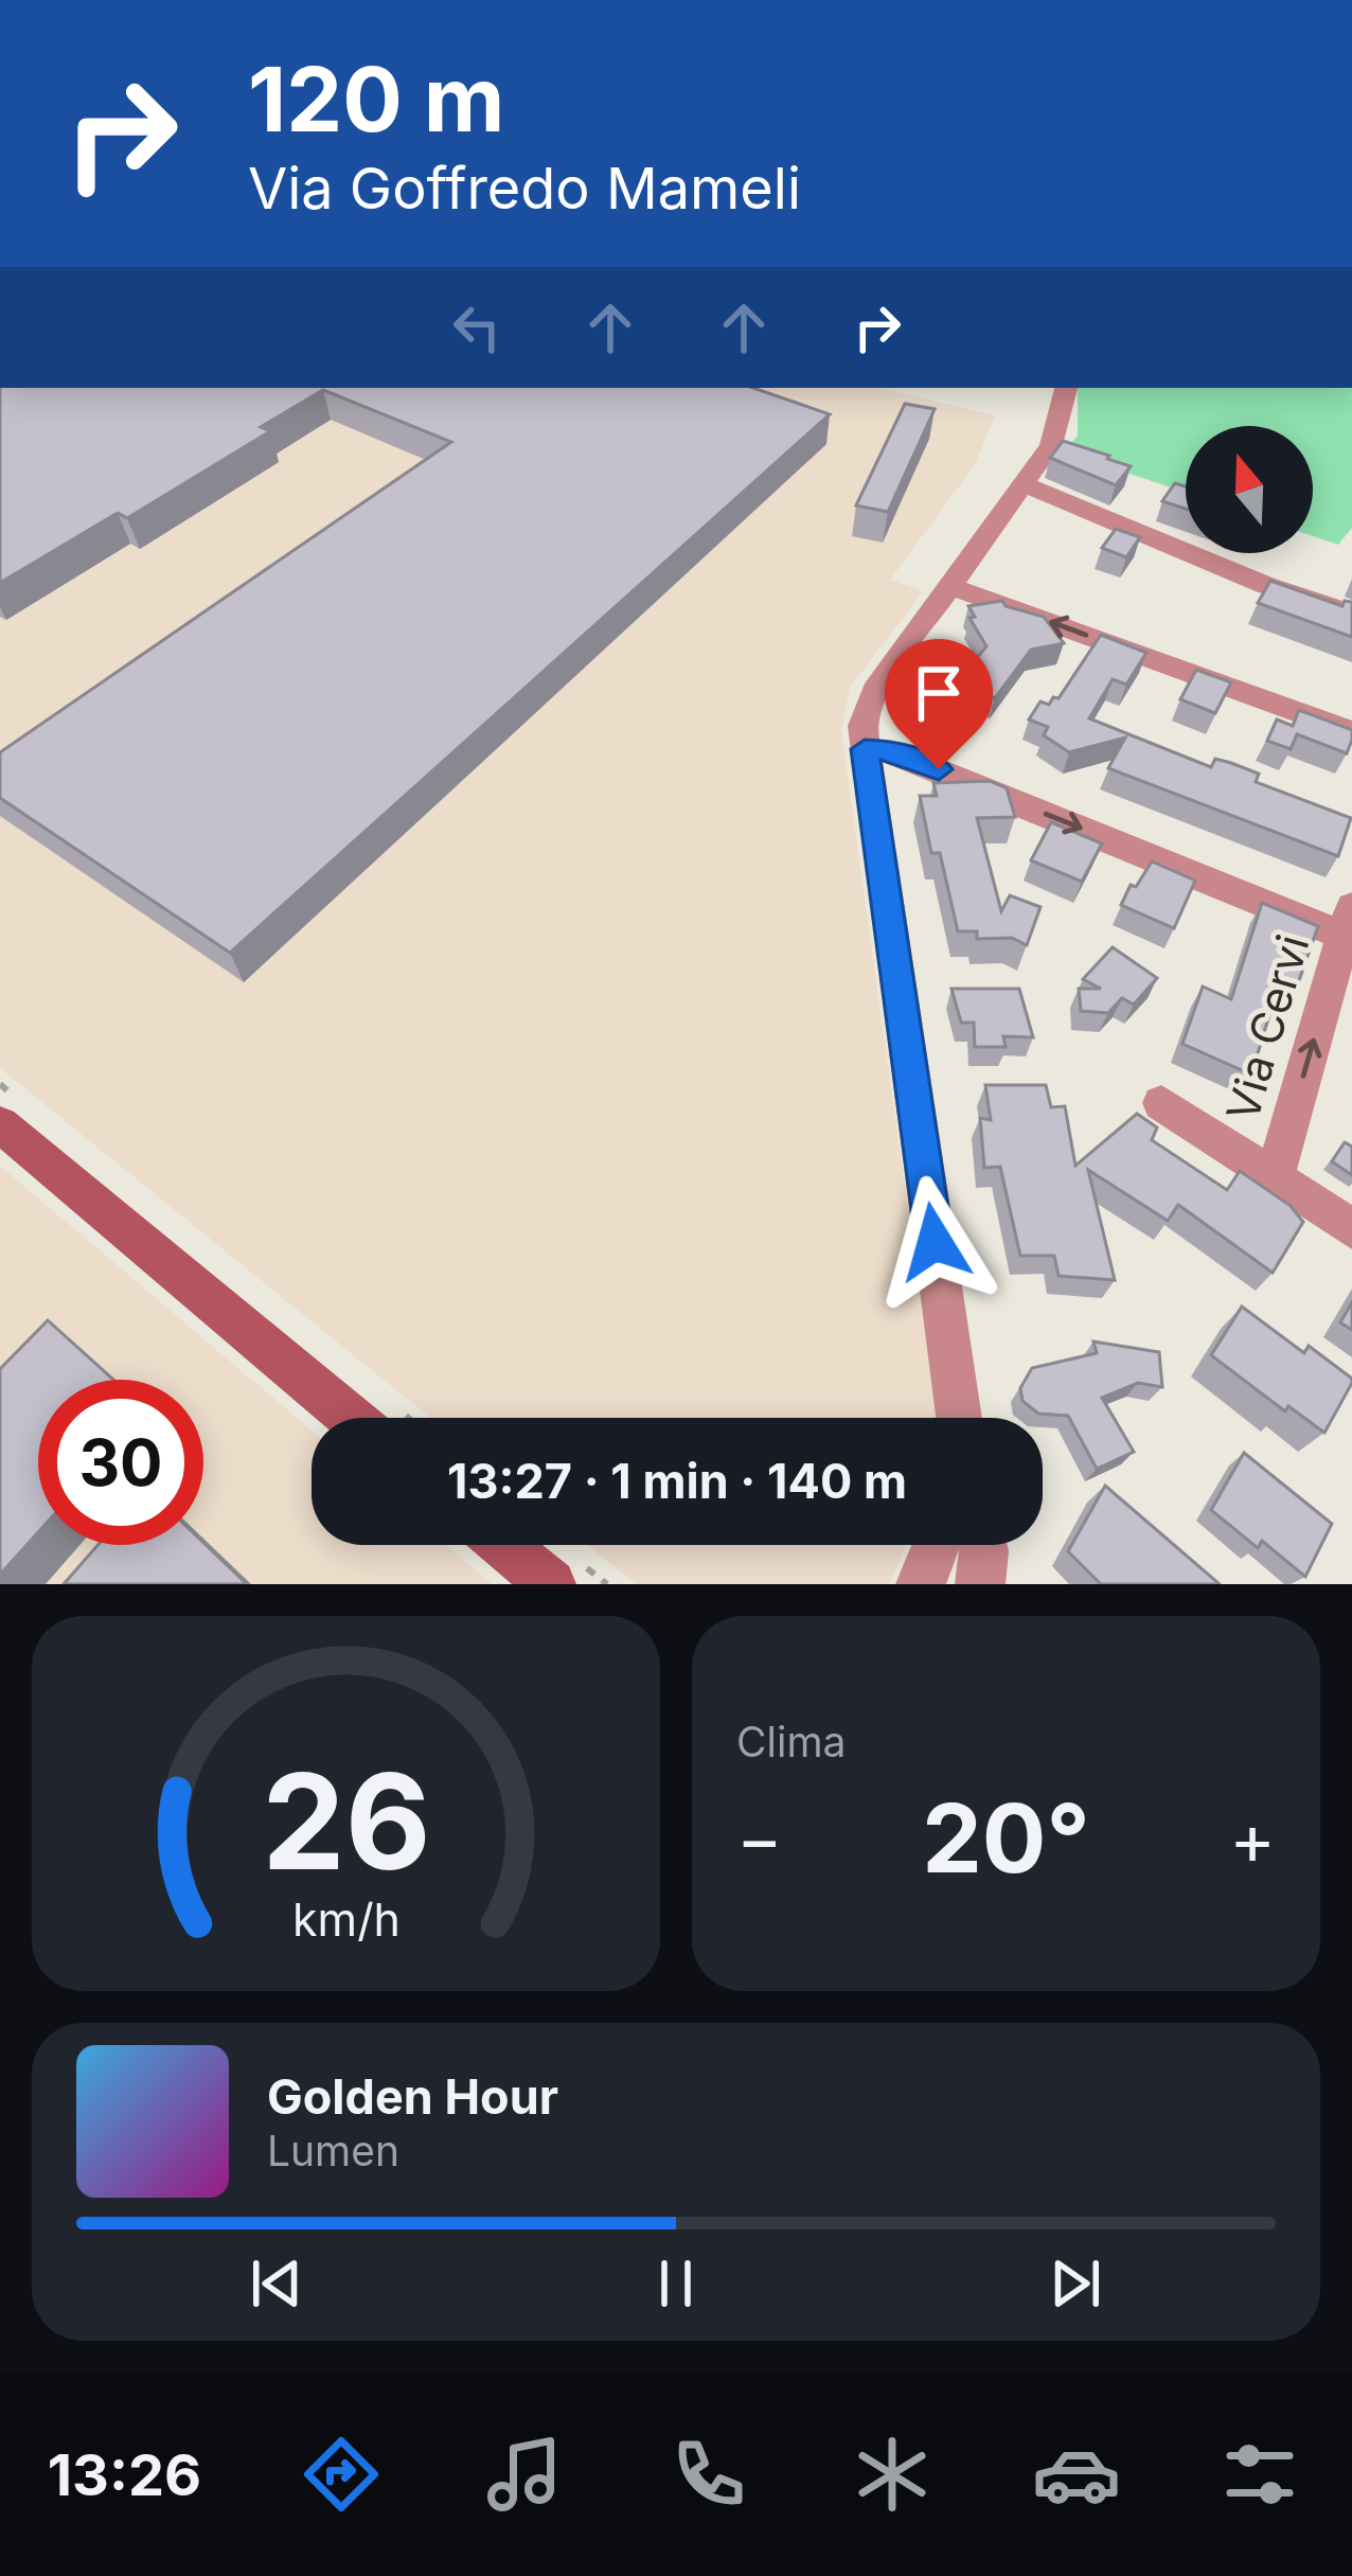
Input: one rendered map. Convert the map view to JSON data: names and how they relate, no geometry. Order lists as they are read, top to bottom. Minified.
{"streets":{"street":["Via Cervi"]},"one_way":["Via Cervi"],"north":"top","page":{"turn":["120 m","Via Goffredo Mameli"],"limit":"30","trip":"13:27 · 1 min · 140 m","tile":"Clima","heat":["−","20°","+"],"song":["Golden Hour","Lumen"],"tabs":"13:26","gauge":["26","km/h"]}}
